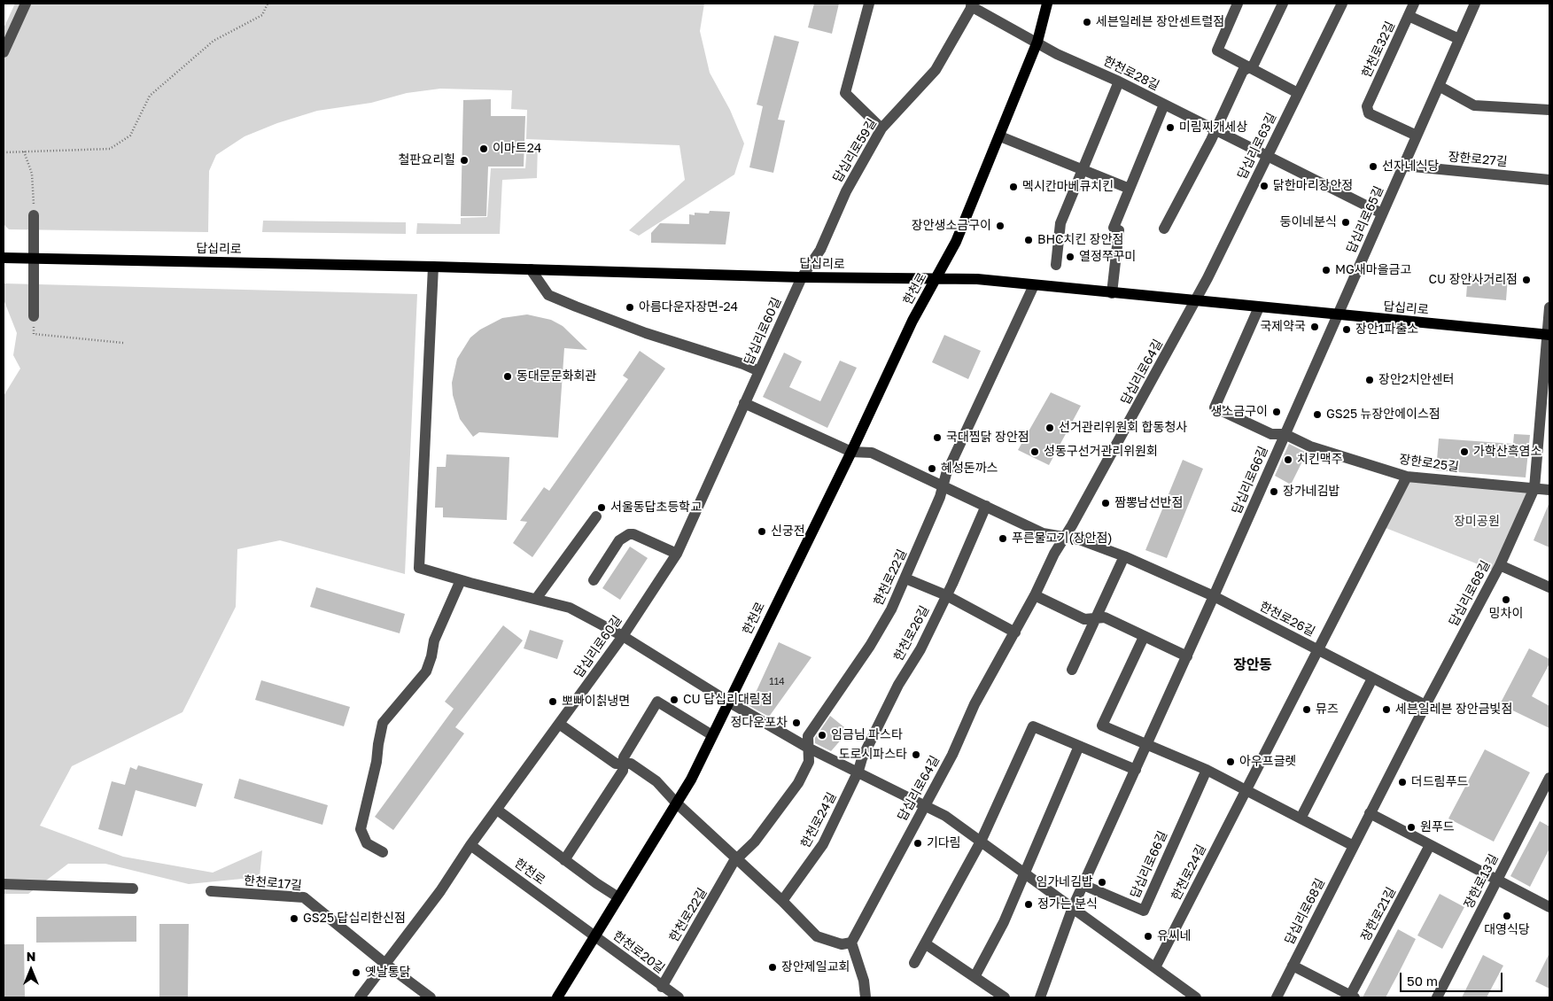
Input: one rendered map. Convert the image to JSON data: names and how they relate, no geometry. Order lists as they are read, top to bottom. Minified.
{"streets":{"main road":["답십리로","한천로"],"street":["한천로32길","한천로28길","답십리로63길","답십리로59길","장한로27길","답십리로65길","답십리로60길","답십리로64길","장한로25길","답십리로66길","한천로22길","답십리로68길","한천로26길","한천로24길","장한로13길","한천로17길","장한로21길","한천로20길"]},"crossings":[["한천로32길","답십리로65길"],["한천로28길","답십리로63길"],["한천로28길","답십리로59길"],["한천로28길","답십리로65길"],["한천로28길","한천로"],["답십리로63길","답십리로"],["답십리로63길","답십리로64길"],["답십리로59길","답십리로"],["답십리로59길","답십리로60길"],["장한로27길","답십리로65길"],["답십리로65길","답십리로"],["답십리로65길","답십리로66길"],["답십리로","한천로"],["답십리로","답십리로60길"],["답십리로","답십리로64길"],["답십리로","답십리로66길"],["답십리로","한천로22길"],["답십리로","답십리로68길"],["한천로","답십리로60길"],["한천로","한천로26길"],["한천로","한천로20길"],["답십리로60길","한천로17길"],["답십리로64길","한천로26길"],["장한로25길","답십리로66길"],["장한로25길","답십리로68길"],["장한로25길","한천로26길"],["답십리로66길","한천로26길"],["한천로22길","한천로26길"],["한천로22길","한천로20길"],["답십리로68길","한천로26길"],["한천로26길","한천로24길"]],"districts":["장안동"],"parks":["장미공원"],"places":["세븐일레븐 장안센트럴점","미림찌개세상","이마트24","철판요리힐","선자네식당","닭한마리장안정","멕시칸마베큐치킨","둥이네분식","장안생소금구이","BHC치킨 장안점","열정쭈꾸미","MG새마을금고","CU 장안사거리점","아름다운자장면-24","국제약국","장안1파출소","동대문문화회관","장안2치안센터","생소금구이","GS25 뉴장안에이스점","선거관리위원회 합동청사","국대찜닭 장안점","성동구선거관리위원회","가학산흑염소","치킨맥주","혜성돈까스","장가네김밥","짬뽕남선반점","서울동답초등학교","신궁전","푸른물고기(장안점)","밍차이","CU 답십리대림점","뽀빠이칡냉면","뮤즈","세븐일레븐 장안금빛점","정다운포차","임금님 파스타","도로시파스타","아우프글렛","더드림푸드","원푸드","기다림","임가네김밥","정가는 분식","대영식당","GS25 답십리한신점","유씨네","장안제일교회","옛날통닭"],"house_numbers":["114"],"scale_bar":"50 m","north":"top"}
